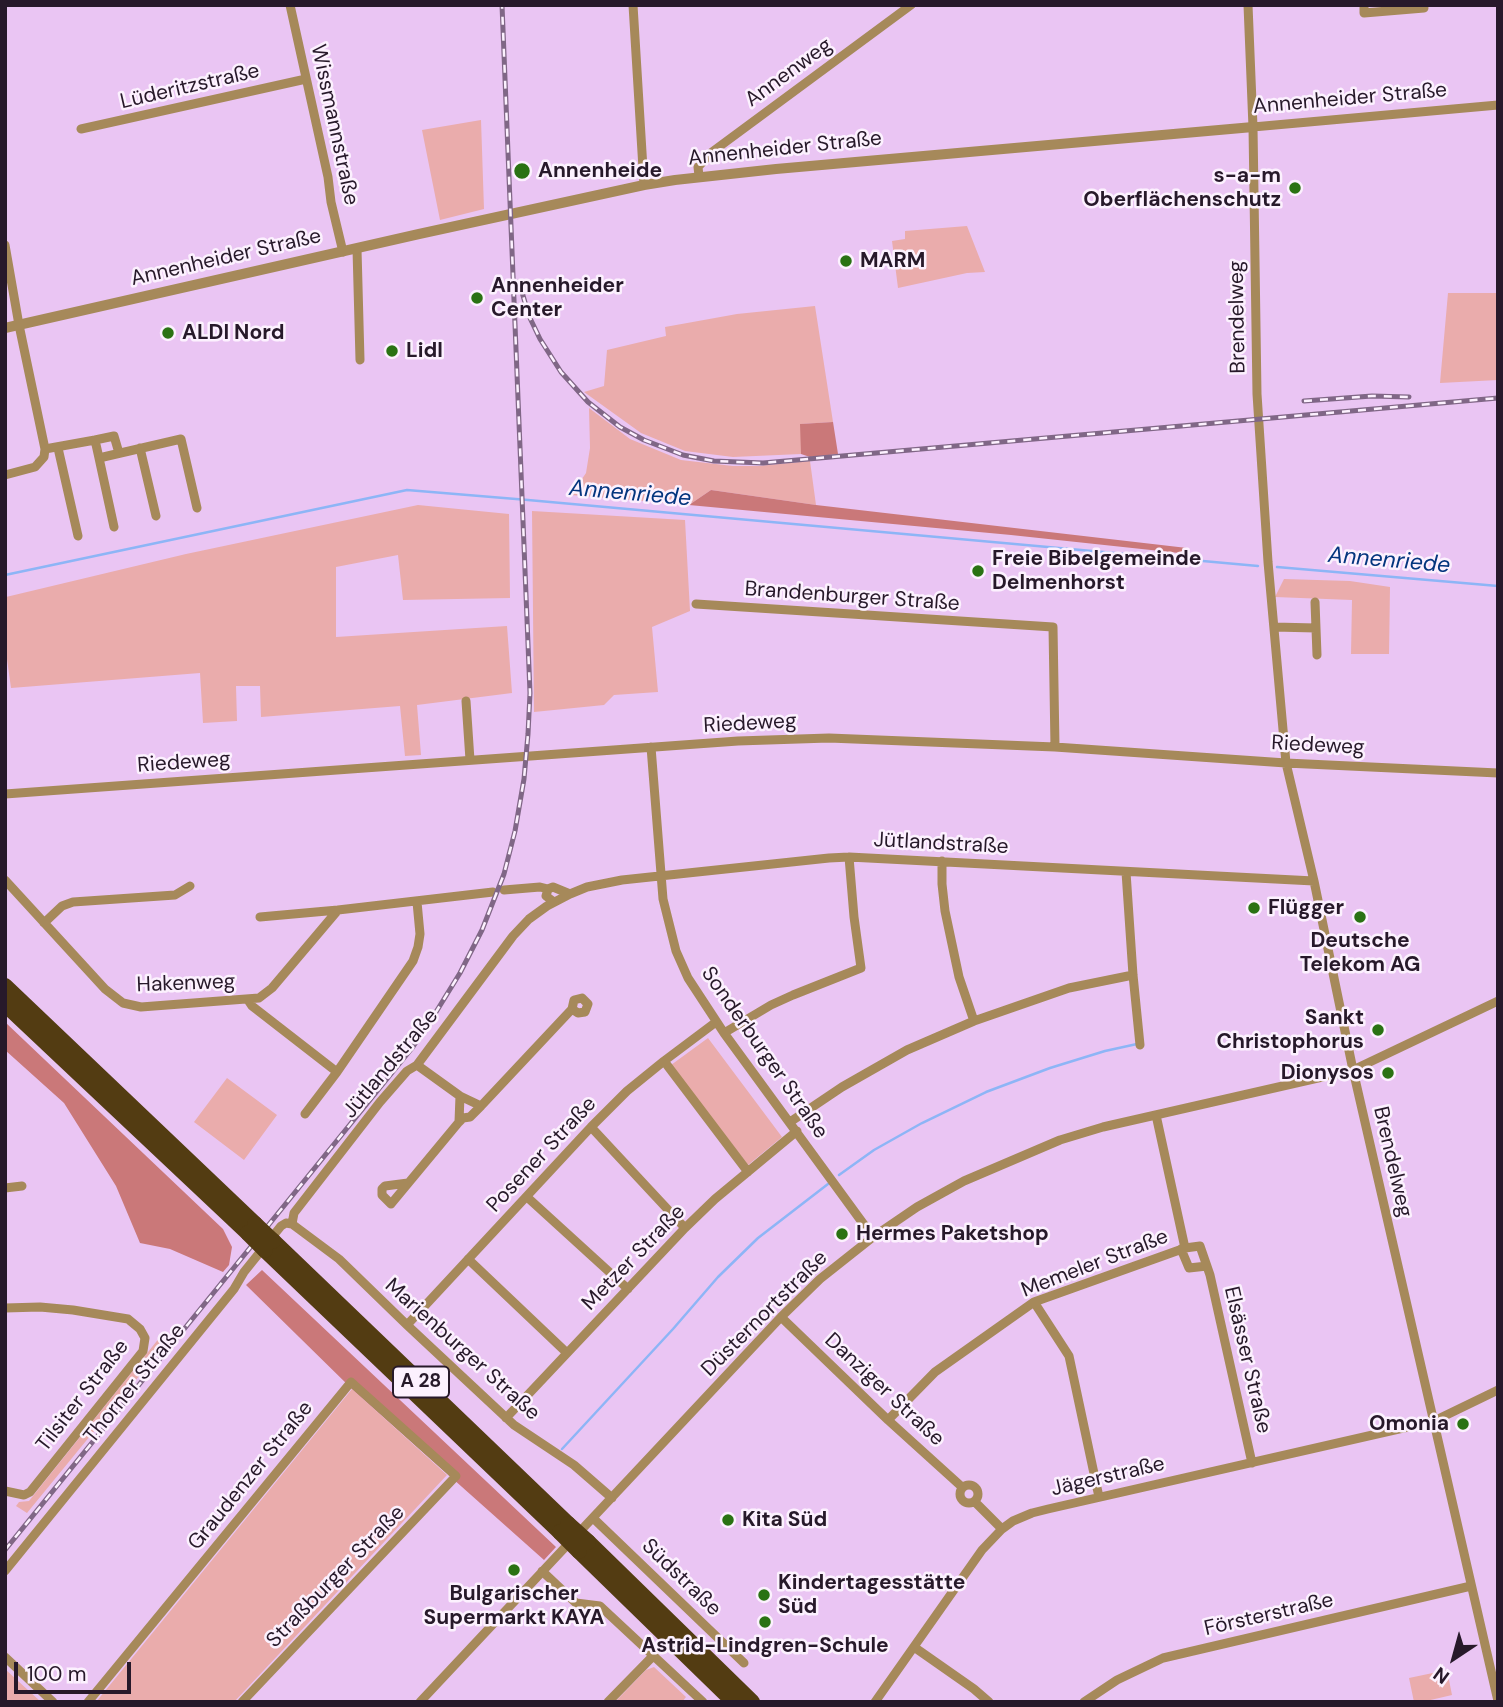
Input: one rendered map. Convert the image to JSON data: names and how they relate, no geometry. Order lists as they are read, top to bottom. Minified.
{"streets":{"highway":["A 28"],"street":["Annenweg","Lüderitzstraße","Annenheider Straße","Wissmannstraße","Brendelweg","Brandenburger Straße","Riedeweg","Jütlandstraße","Hakenweg","Sonderburger Straße","Posener Straße","Metzer Straße","Memeler Straße","Düsternortstraße","Marienburger Straße","Elsässer Straße","Thorner Straße","Danziger Straße","Tilsiter Straße","Graudenzer Straße","Jägerstraße","Straßburger Straße","Südstraße","Försterstraße"]},"crossings":[["Annenweg","Annenheider Straße"],["Lüderitzstraße","Wissmannstraße"],["Annenheider Straße","Wissmannstraße"],["Annenheider Straße","Brendelweg"],["Brendelweg","Riedeweg"],["Brendelweg","Jütlandstraße"],["Brendelweg","Düsternortstraße"],["Brendelweg","Jägerstraße"],["Brendelweg","Försterstraße"],["Brandenburger Straße","Riedeweg"],["Riedeweg","Sonderburger Straße"],["Jütlandstraße","Sonderburger Straße"],["Jütlandstraße","Marienburger Straße"],["Jütlandstraße","Thorner Straße"],["Sonderburger Straße","Posener Straße"],["Sonderburger Straße","Metzer Straße"],["Sonderburger Straße","Düsternortstraße"],["Posener Straße","Marienburger Straße"],["Metzer Straße","Marienburger Straße"],["Memeler Straße","Elsässer Straße"],["Memeler Straße","Danziger Straße"],["Düsternortstraße","Marienburger Straße"],["Düsternortstraße","Danziger Straße"],["Düsternortstraße","Südstraße"],["Marienburger Straße","Thorner Straße"],["Elsässer Straße","Jägerstraße"],["Danziger Straße","Jägerstraße"],["Graudenzer Straße","Straßburger Straße"]],"water":["Annenriede"],"places":["Annenheide","s-a-m Oberflächenschutz","MARM","Annenheider Center","ALDI Nord","Lidl","Freie Bibelgemeinde Delmenhorst","Flügger","Deutsche Telekom AG","Sankt Christophorus","Dionysos","Hermes Paketshop","Omonia","Kita Süd","Bulgarischer Supermarkt KAYA","Kindertagesstätte Süd","Astrid-Lindgren-Schule"],"scale_bar":"100 m","north":"bottom left"}
